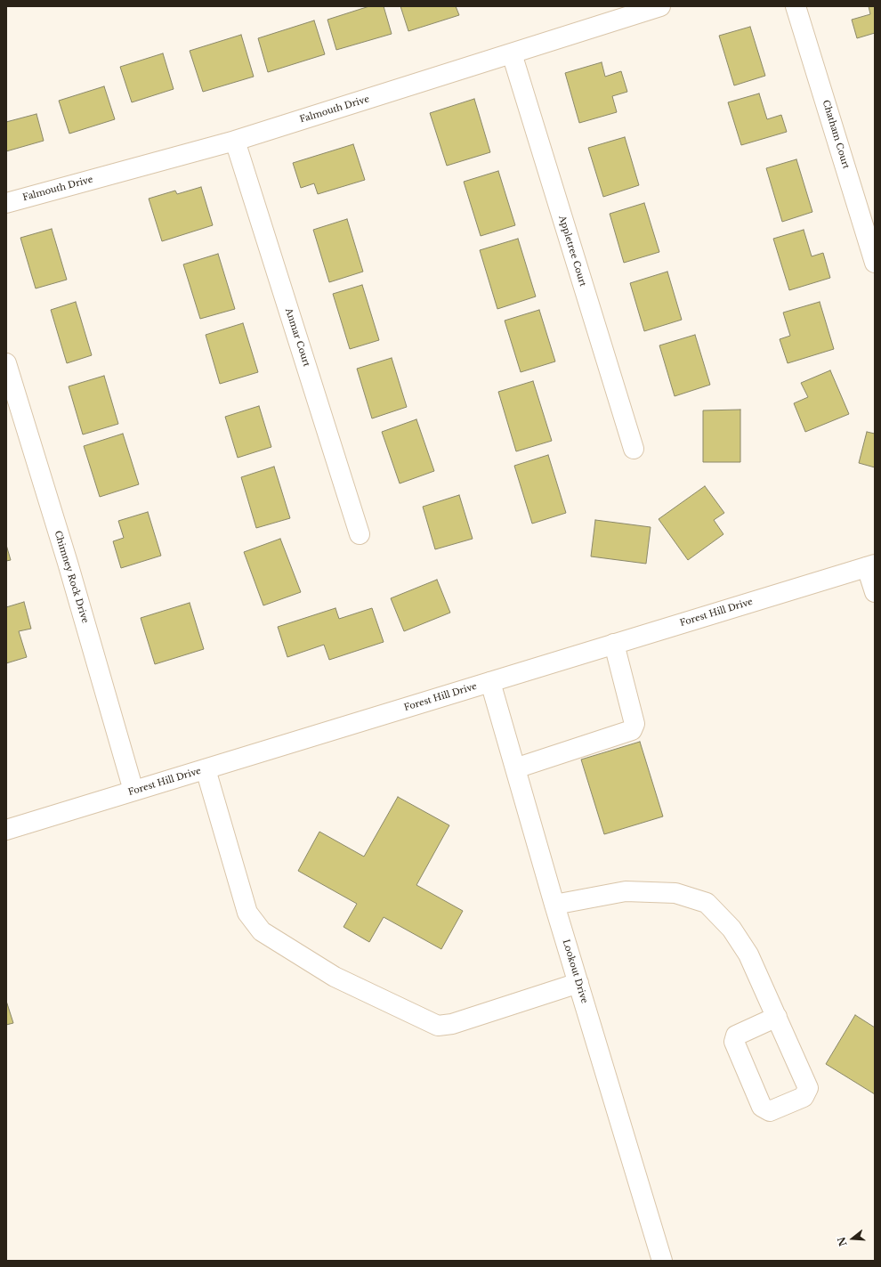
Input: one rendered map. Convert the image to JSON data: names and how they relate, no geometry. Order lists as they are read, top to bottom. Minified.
{"streets":{"street":["Falmouth Drive","Chatham Court","Appletree Court","Anmar Court","Chimney Rock Drive","Forest Hill Drive","Lookout Drive"]},"crossings":[["Falmouth Drive","Appletree Court"],["Falmouth Drive","Anmar Court"],["Chimney Rock Drive","Forest Hill Drive"],["Forest Hill Drive","Lookout Drive"]],"north":"left"}
